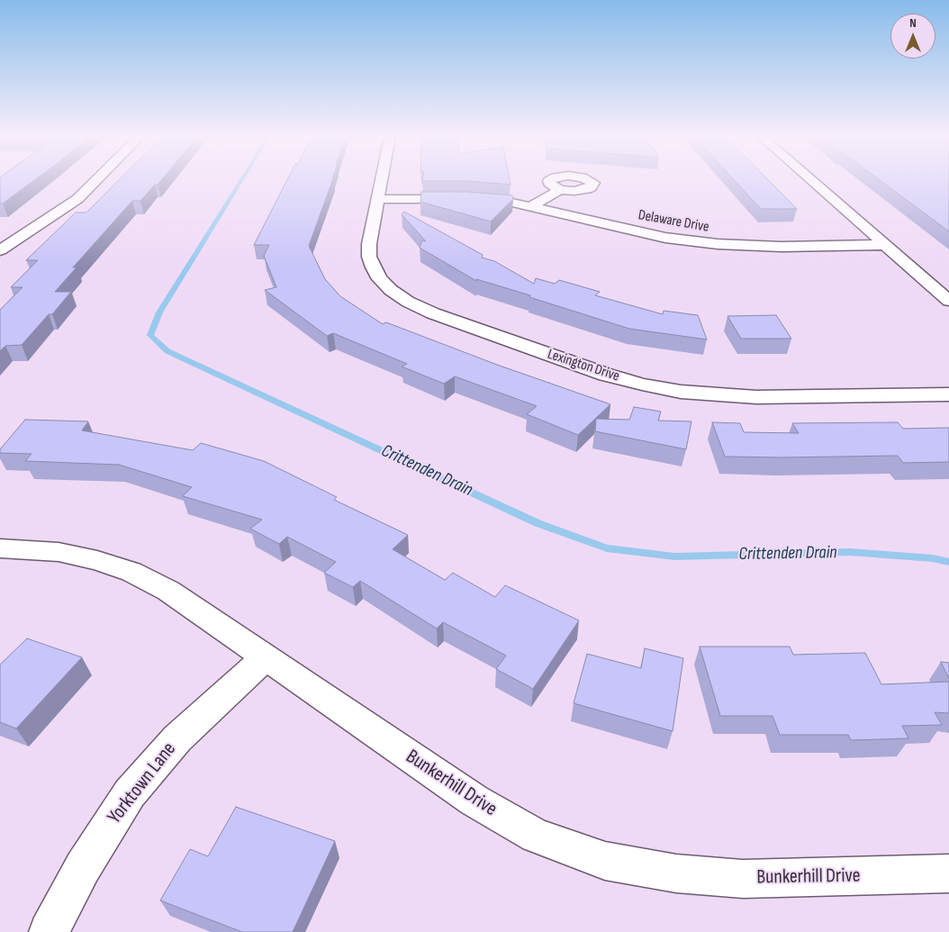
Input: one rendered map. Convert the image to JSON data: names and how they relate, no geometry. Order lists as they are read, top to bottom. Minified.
{"streets":{"street":["Delaware Drive","Lexington Drive","Yorktown Lane","Bunkerhill Drive"]},"crossings":[["Delaware Drive","Lexington Drive"],["Yorktown Lane","Bunkerhill Drive"]],"water":["Crittenden Drain"],"north":"top"}
